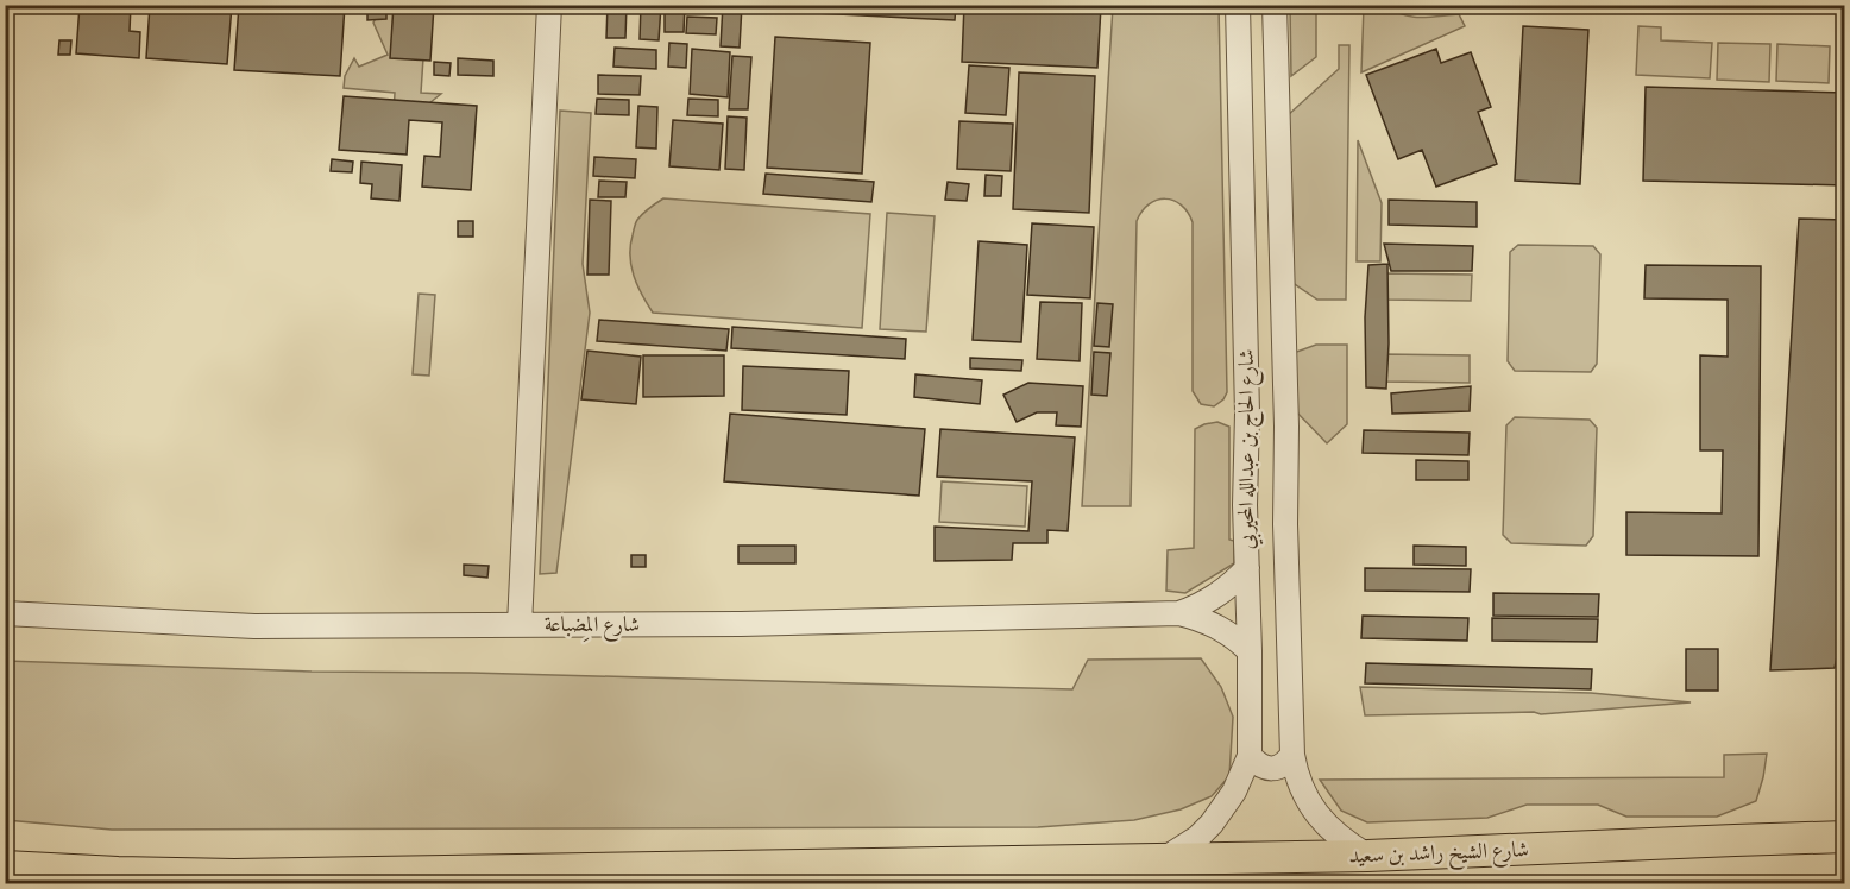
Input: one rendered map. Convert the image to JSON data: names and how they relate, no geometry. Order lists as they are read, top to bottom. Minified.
{"streets":{"main road":["شارع الشيخ راشد بن سعيد"],"street":["شارع الحاج بن عبدالله المحيربي","شارع المِضباعة"]},"crossings":[["شارع الحاج بن عبدالله المحيربي","شارع المِضباعة"],["شارع الحاج بن عبدالله المحيربي","شارع الشيخ راشد بن سعيد"]]}
